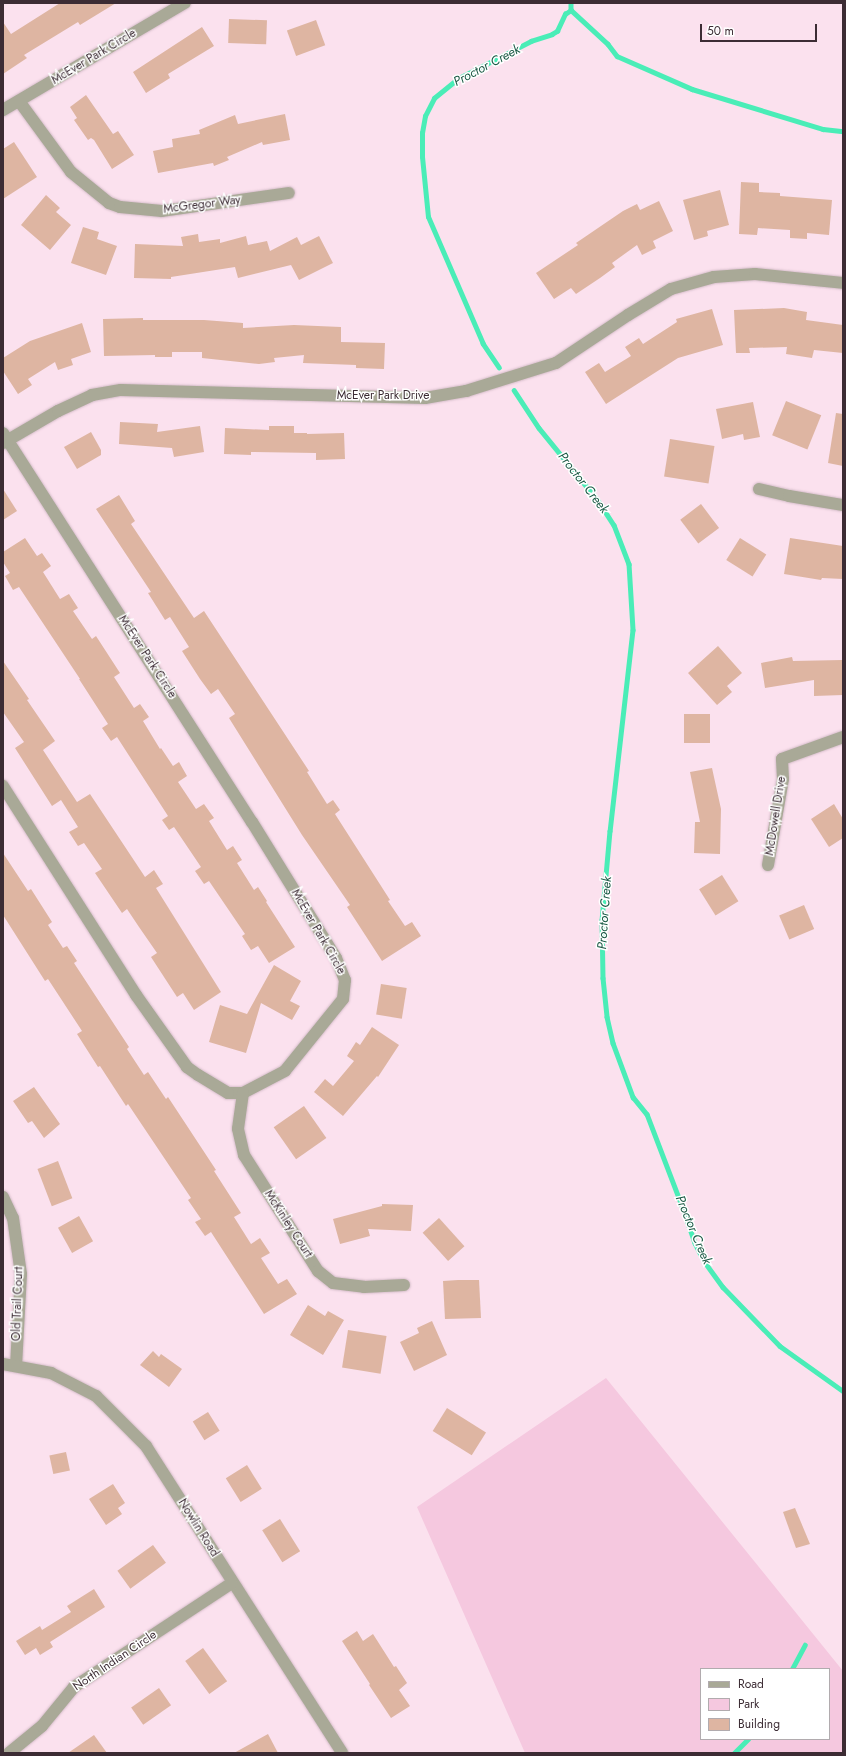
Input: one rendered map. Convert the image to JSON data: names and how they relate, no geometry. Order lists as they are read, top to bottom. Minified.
{"streets":{"street":["McEver Park Circle","McGregor Way","McEver Park Drive","McDowell Drive","McKinley Court","Old Trail Court","Nowlin Road","North Indian Circle"]},"crossings":[["McEver Park Circle","McGregor Way"],["McEver Park Circle","McEver Park Drive"],["McEver Park Circle","McKinley Court"],["Old Trail Court","Nowlin Road"],["Nowlin Road","North Indian Circle"]],"water":["Proctor Creek"],"legend":["Road","Park","Building"],"scale_bar":"50 m"}
